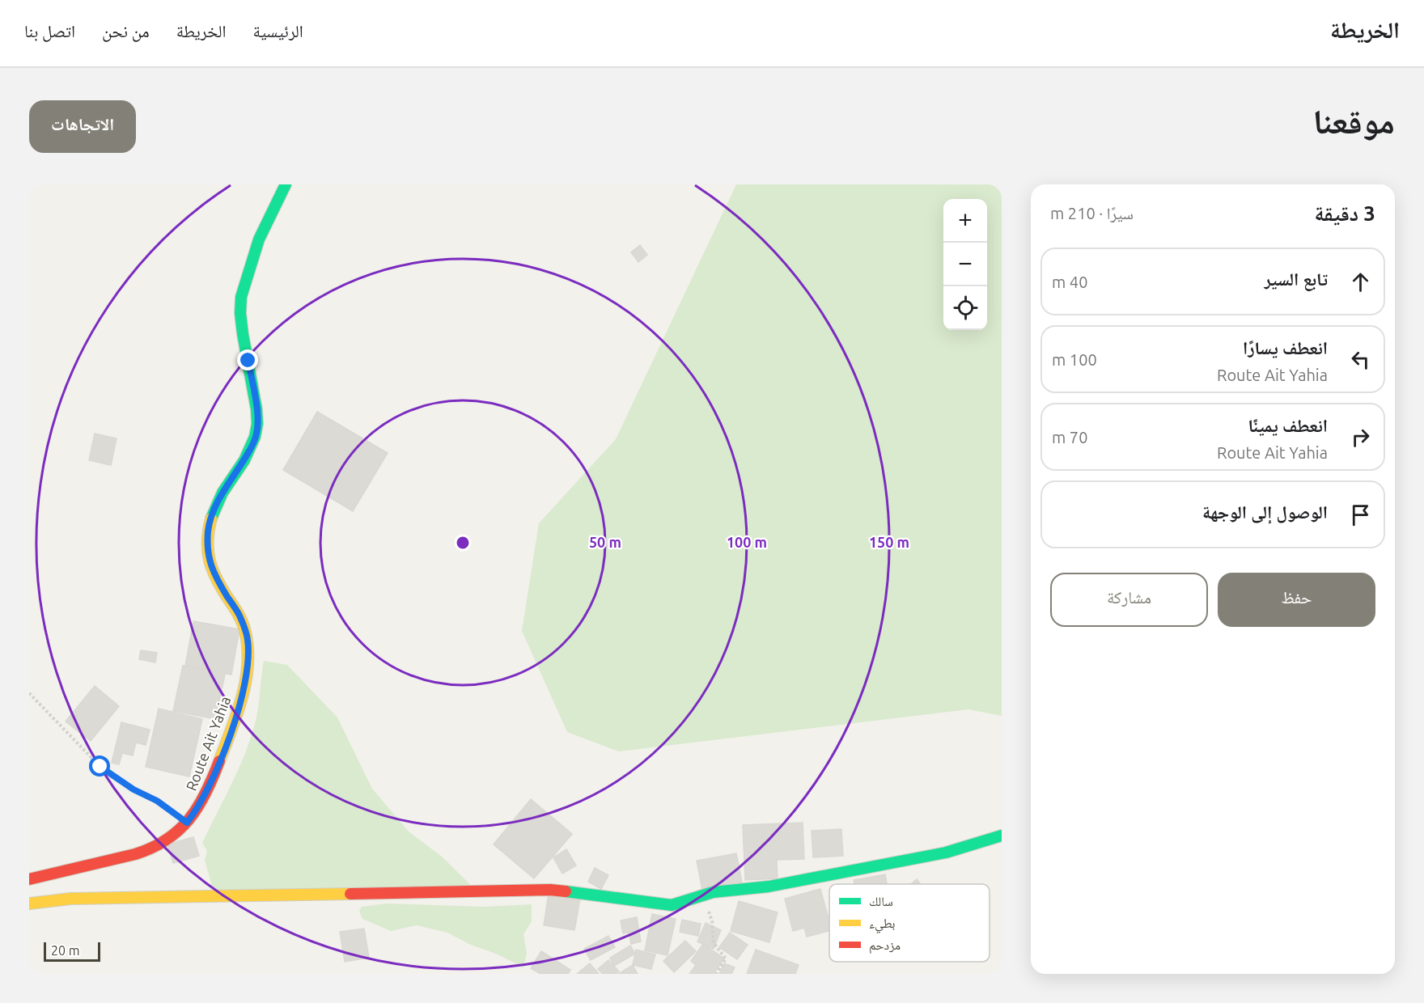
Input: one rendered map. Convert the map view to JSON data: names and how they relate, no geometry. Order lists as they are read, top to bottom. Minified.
{"streets":{"street":["Route Ait Yahia"]},"legend":["سالك","بطيء","مزدحم"],"scale_bar":"20 m","page":{"header":"الخريطة","nav":["الرئيسية","الخريطة","من نحن","اتصل بنا"],"title":"موقعنا","buttons":["الاتجاهات",["حفظ","مشاركة"]],"heading":["3 دقيقة","سيرًا · 210 m"],"map_buttons":["+","−"],"list":[["تابع السير","40 m"],["انعطف يسارًا","Route Ait Yahia","100 m"],["انعطف يمينًا","Route Ait Yahia","70 m"],"الوصول إلى الوجهة"],"scale":"20 m"},"rings":["50 m","100 m","150 m"]}
